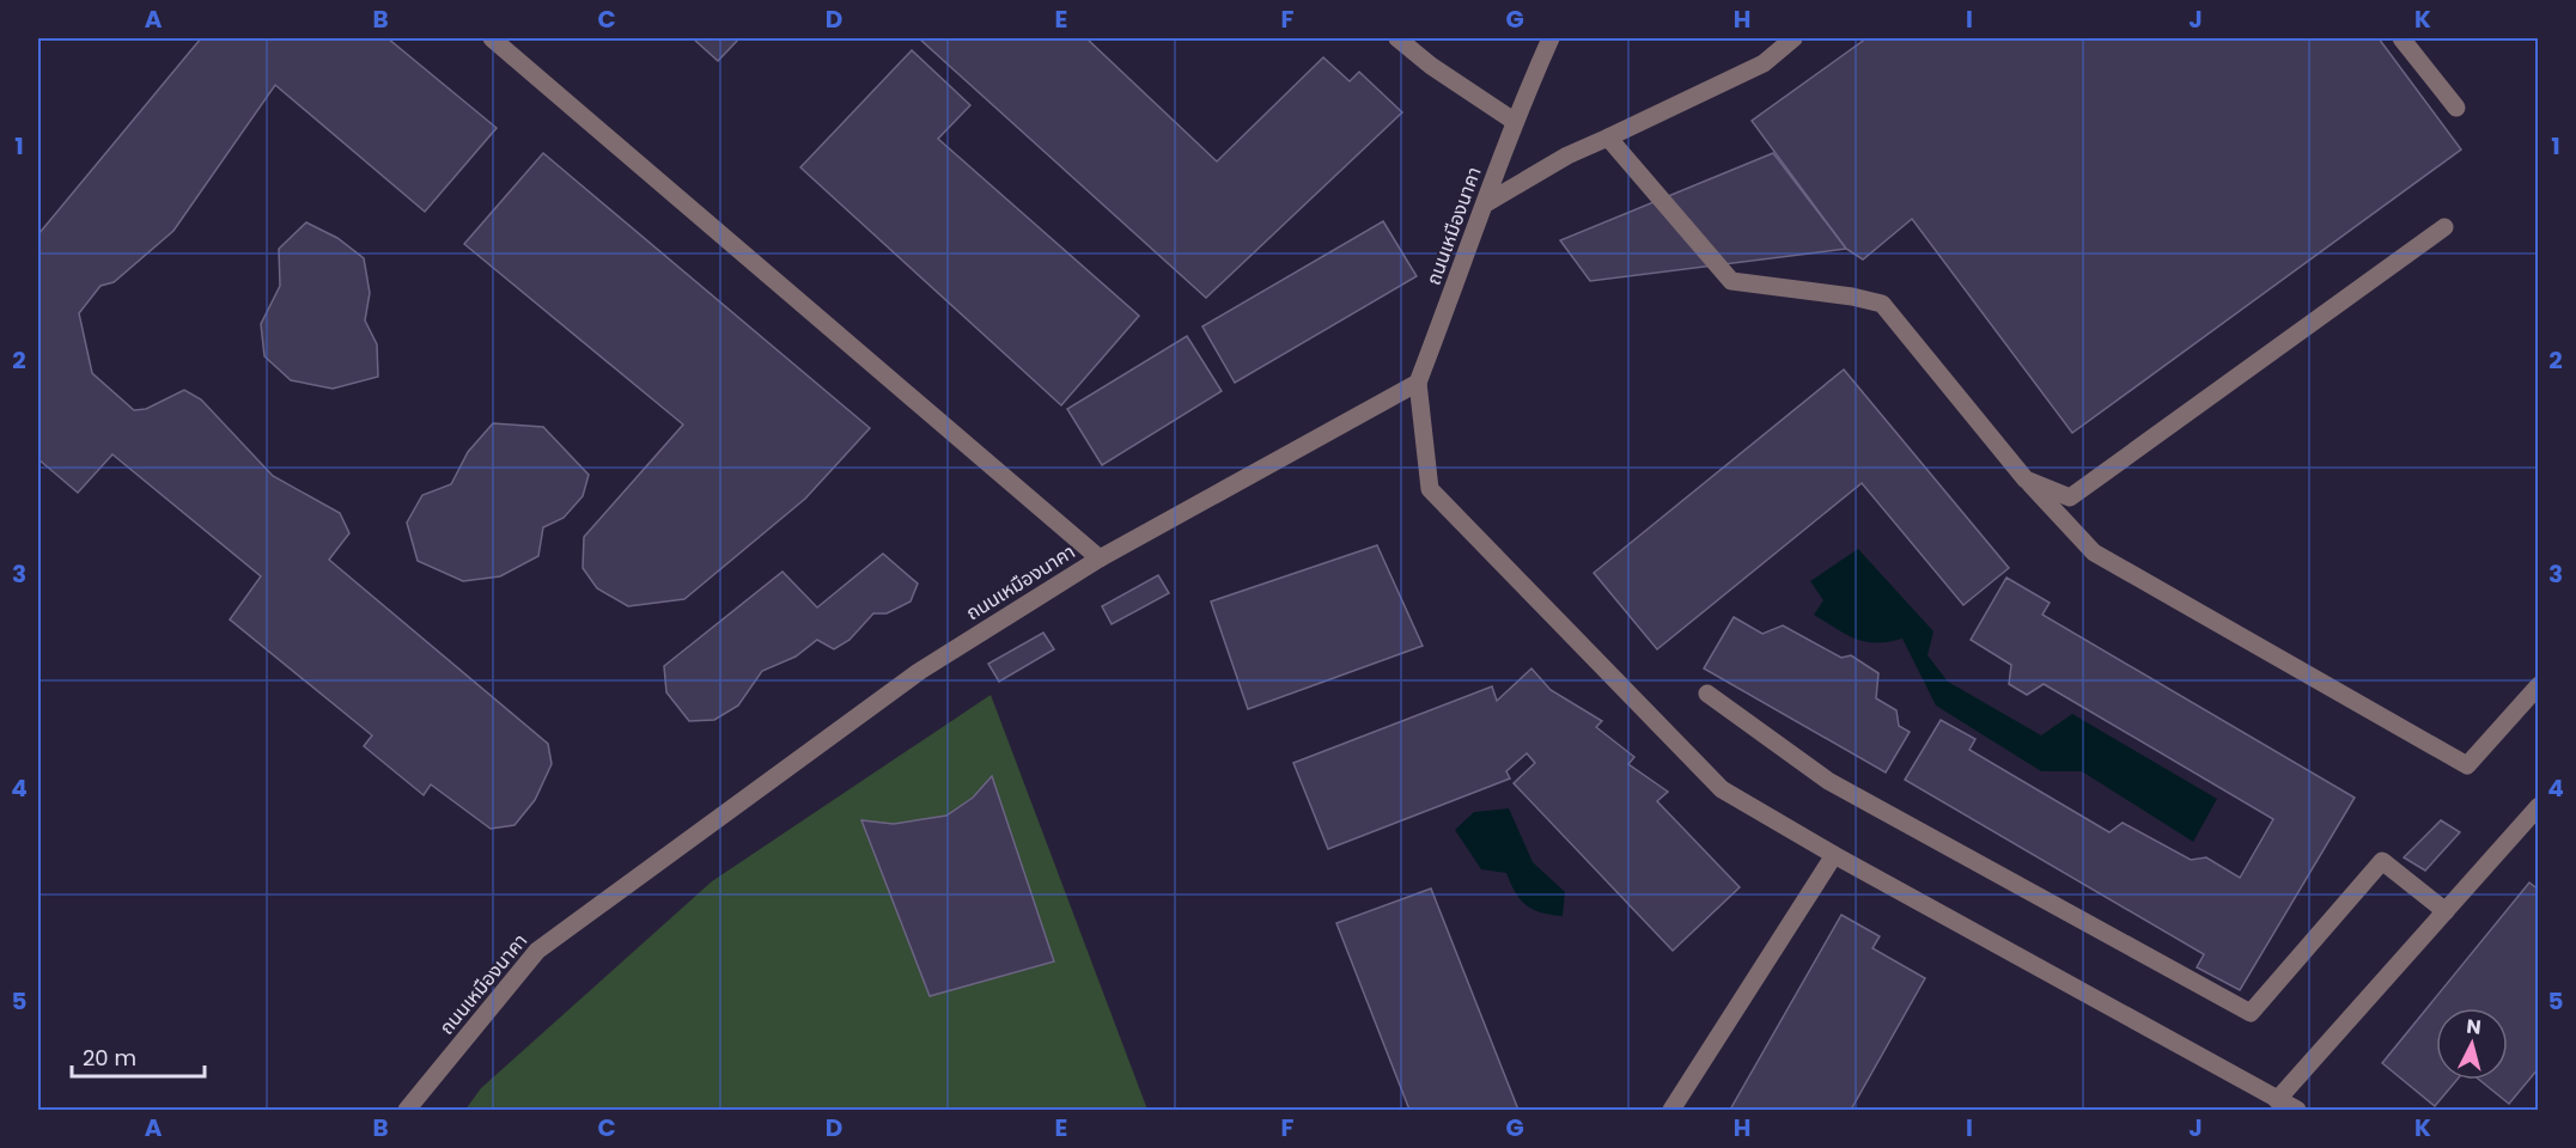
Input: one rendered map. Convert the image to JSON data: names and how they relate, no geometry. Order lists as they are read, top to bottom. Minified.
{"streets":{"street":["ถนนเหมืองนาคา"]},"scale_bar":"20 m","north":"top","grid":{"columns":["A","B","C","D","E","F","G","H","I","J","K"],"rows":["1","2","3","4","5"]}}
